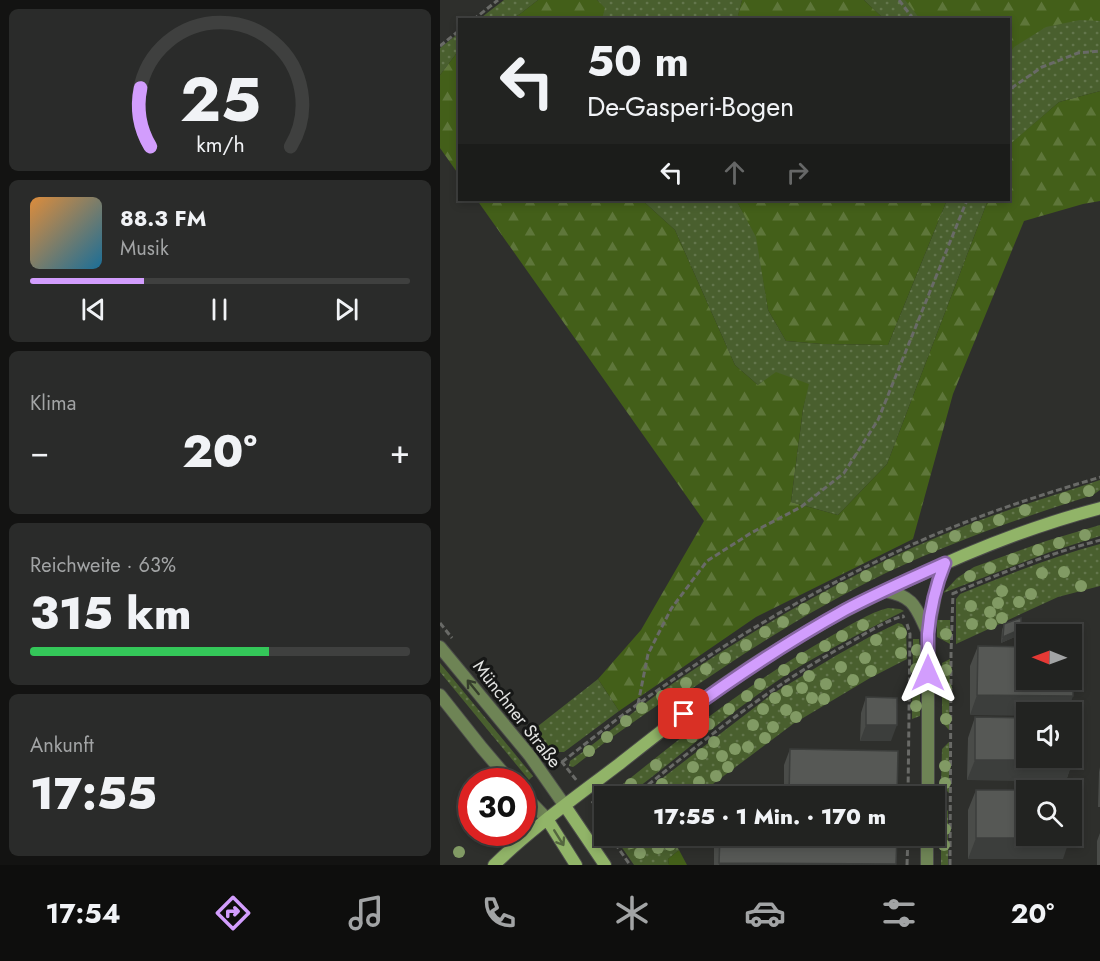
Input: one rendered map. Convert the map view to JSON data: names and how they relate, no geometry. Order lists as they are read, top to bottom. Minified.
{"streets":{"street":["Münchner Straße"]},"north":"left","page":{"turn":["50 m","De-Gasperi-Bogen"],"song":["88.3 FM","Musik"],"tile":["Klima",["Reichweite · 63%","315 km"],["Ankunft","17:55"]],"heat":["−","20°","+"],"limit":"30","trip":"17:55 · 1 Min. · 170 m","tabs":["17:54","20°"],"gauge":["25","km/h"]}}
